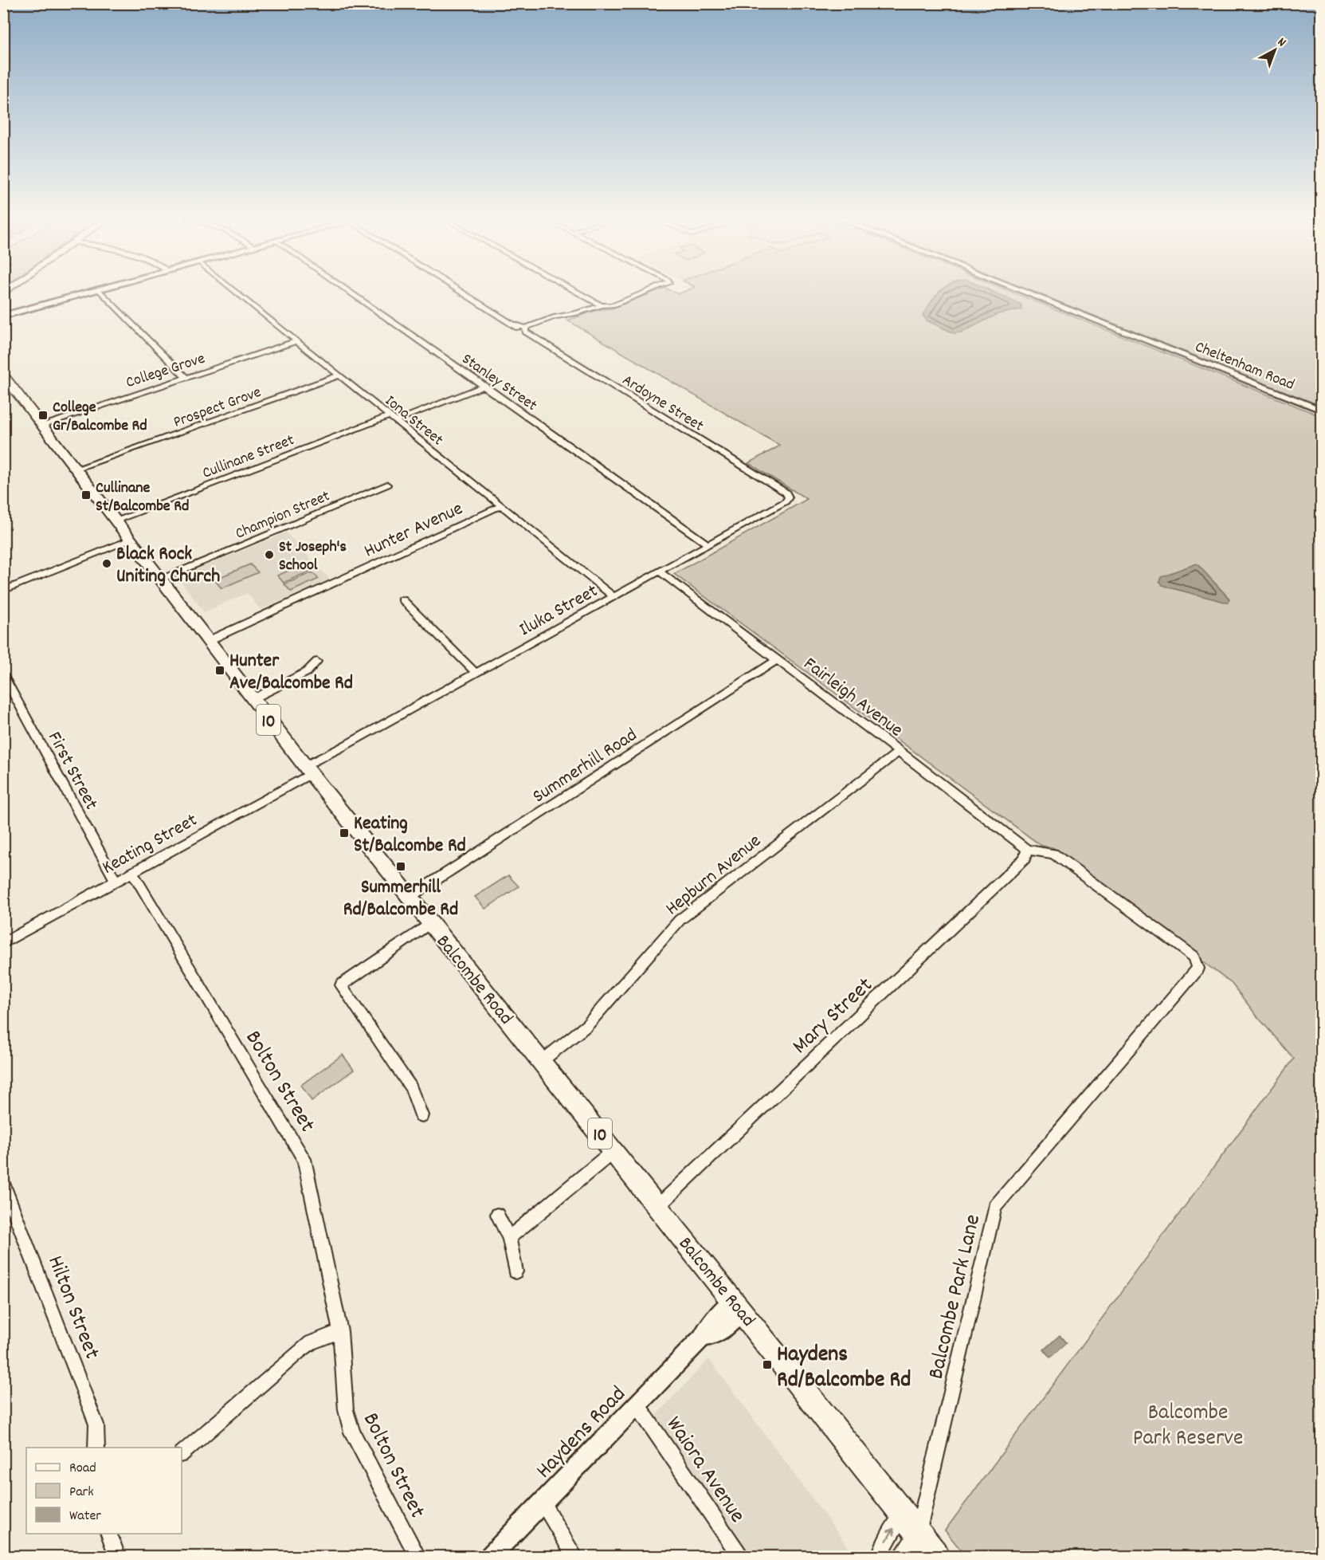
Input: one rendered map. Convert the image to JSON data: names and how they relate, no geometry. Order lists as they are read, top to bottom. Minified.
{"streets":{"main road":["10","Balcombe Road"],"street":["Cheltenham Road","College Grove","Stanley Street","Ardoyne Street","Prospect Grove","Iona Street","Cullinane Street","Champion Street","Hunter Avenue","Iluka Street","Fairleigh Avenue","Summerhill Road","First Street","Keating Street","Hepburn Avenue","Mary Street","Bolton Street","Balcombe Park Lane","Hilton Street","Haydens Road","Waiora Avenue"]},"crossings":[["College Grove","Iona Street"],["College Grove","Balcombe Road"],["Stanley Street","Cullinane Street"],["Stanley Street","Iluka Street"],["Ardoyne Street","Iluka Street"],["Prospect Grove","Iona Street"],["Prospect Grove","Balcombe Road"],["Iona Street","Cullinane Street"],["Iona Street","Hunter Avenue"],["Iona Street","Iluka Street"],["Cullinane Street","Balcombe Road"],["Champion Street","Balcombe Road"],["Hunter Avenue","Balcombe Road"],["Iluka Street","Fairleigh Avenue"],["Iluka Street","Keating Street"],["Iluka Street","Balcombe Road"],["Fairleigh Avenue","Summerhill Road"],["Fairleigh Avenue","Hepburn Avenue"],["Fairleigh Avenue","Mary Street"],["Fairleigh Avenue","Balcombe Park Lane"],["Summerhill Road","Balcombe Road"],["First Street","Keating Street"],["Keating Street","Balcombe Road"],["Keating Street","Bolton Street"],["Hepburn Avenue","Balcombe Road"],["Balcombe Road","Mary Street"],["Balcombe Road","Balcombe Park Lane"],["Balcombe Road","Haydens Road"],["Mary Street","Balcombe Park Lane"],["Haydens Road","Waiora Avenue"]],"parks":["Balcombe Park Reserve"],"places":{"transit":["College Gr/Balcombe Rd","Cullinane St/Balcombe Rd","Hunter Ave/Balcombe Rd","Keating St/Balcombe Rd","Summerhill Rd/Balcombe Rd","Haydens Rd/Balcombe Rd"],"other":["St Joseph's School","Black Rock Uniting Church"]},"legend":["Road","Park","Water"],"north":"top right"}
